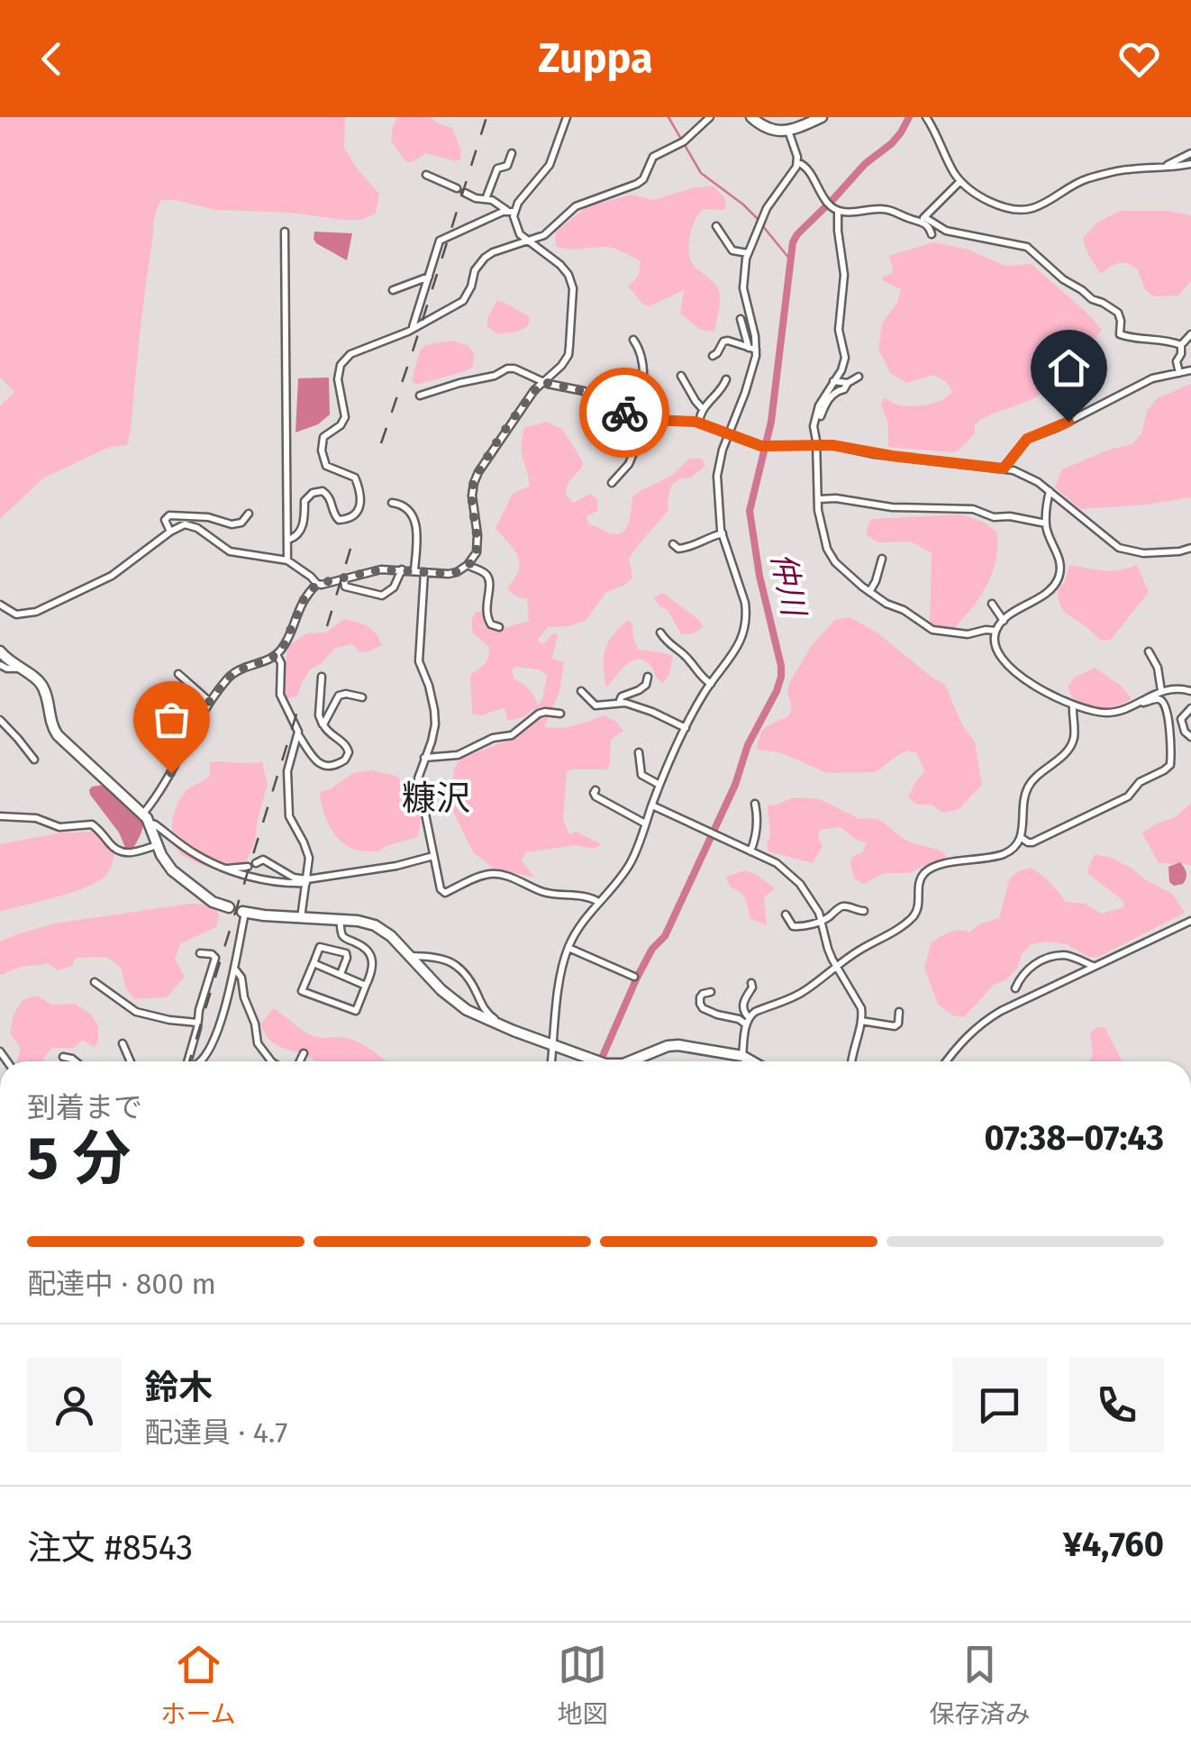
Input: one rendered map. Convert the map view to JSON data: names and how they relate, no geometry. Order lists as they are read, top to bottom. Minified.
{"districts":["糠沢"],"water":["仲川"],"page":{"header":"Zuppa","heading":["5 分","到着まで","07:38–07:43"],"panel":["鈴木","配達員 · 4.7","注文 #8543","¥4,760"],"bar":"配達中 · 800 m","tabs":["ホーム","地図","保存済み"]}}
